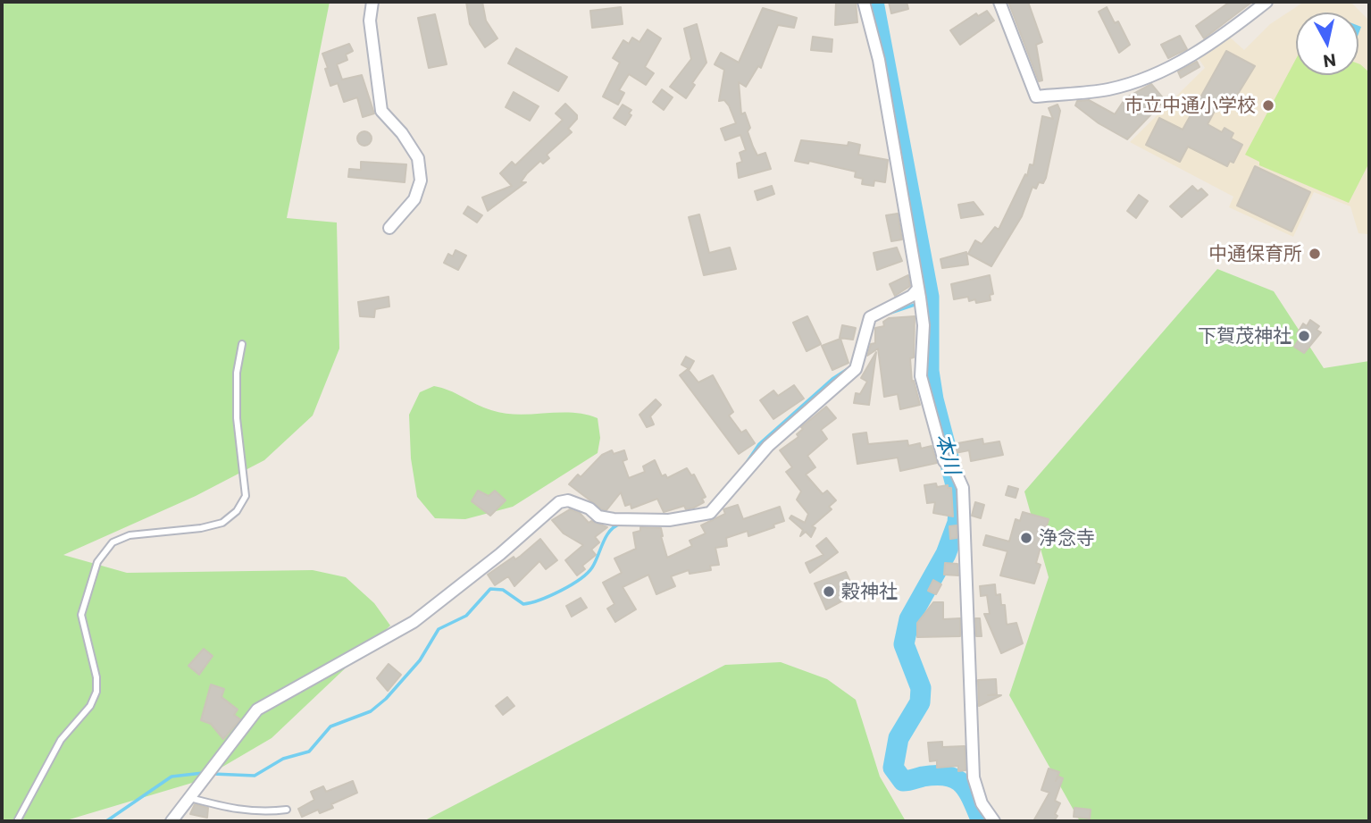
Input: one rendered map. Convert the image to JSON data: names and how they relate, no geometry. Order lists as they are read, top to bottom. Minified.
{"water":["本川"],"places":["市立中通小学校","中通保育所","下賀茂神社","浄念寺","穀神社"],"north":"bottom"}
